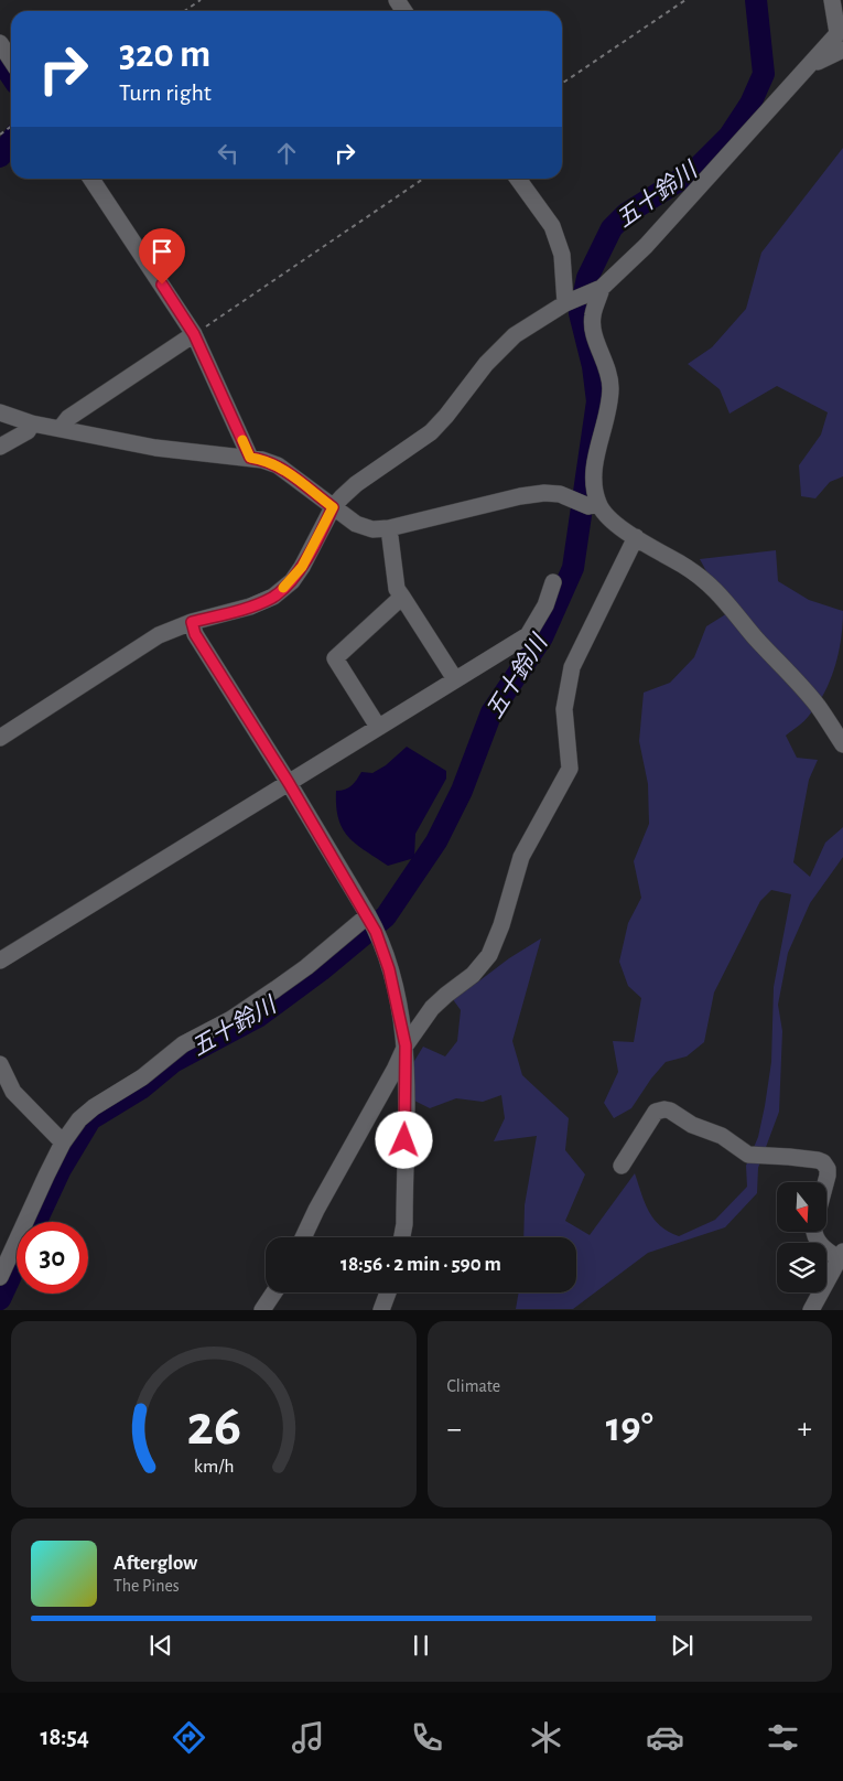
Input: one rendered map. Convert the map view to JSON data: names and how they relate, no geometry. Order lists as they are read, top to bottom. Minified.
{"water":["五十鈴川"],"north":"bottom","page":{"turn":["320 m","Turn right"],"limit":"30","trip":"18:56 · 2 min · 590 m","tile":"Climate","heat":["−","19°","+"],"song":["Afterglow","The Pines"],"tabs":"18:54","gauge":["26","km/h"]}}
